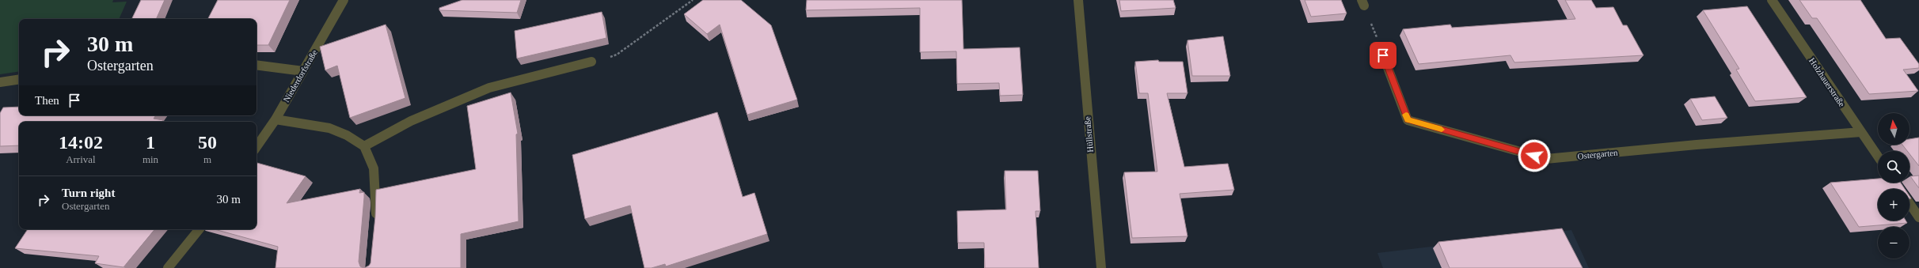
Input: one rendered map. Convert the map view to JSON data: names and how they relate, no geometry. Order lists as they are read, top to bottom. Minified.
{"streets":{"street":["Niederdorfstraße","Holzhauerstraße","Hüllstraße","Ostergarten"]},"crossings":[["Holzhauerstraße","Ostergarten"]],"north":"top","page":{"turn":["30 m","Ostergarten"],"then":"Then","map_buttons":["+","−"],"eta":["14:02","Arrival","1","min","50","m"],"list":[{"name":"Turn right","note":"Ostergarten","value":"30 m"}]}}
